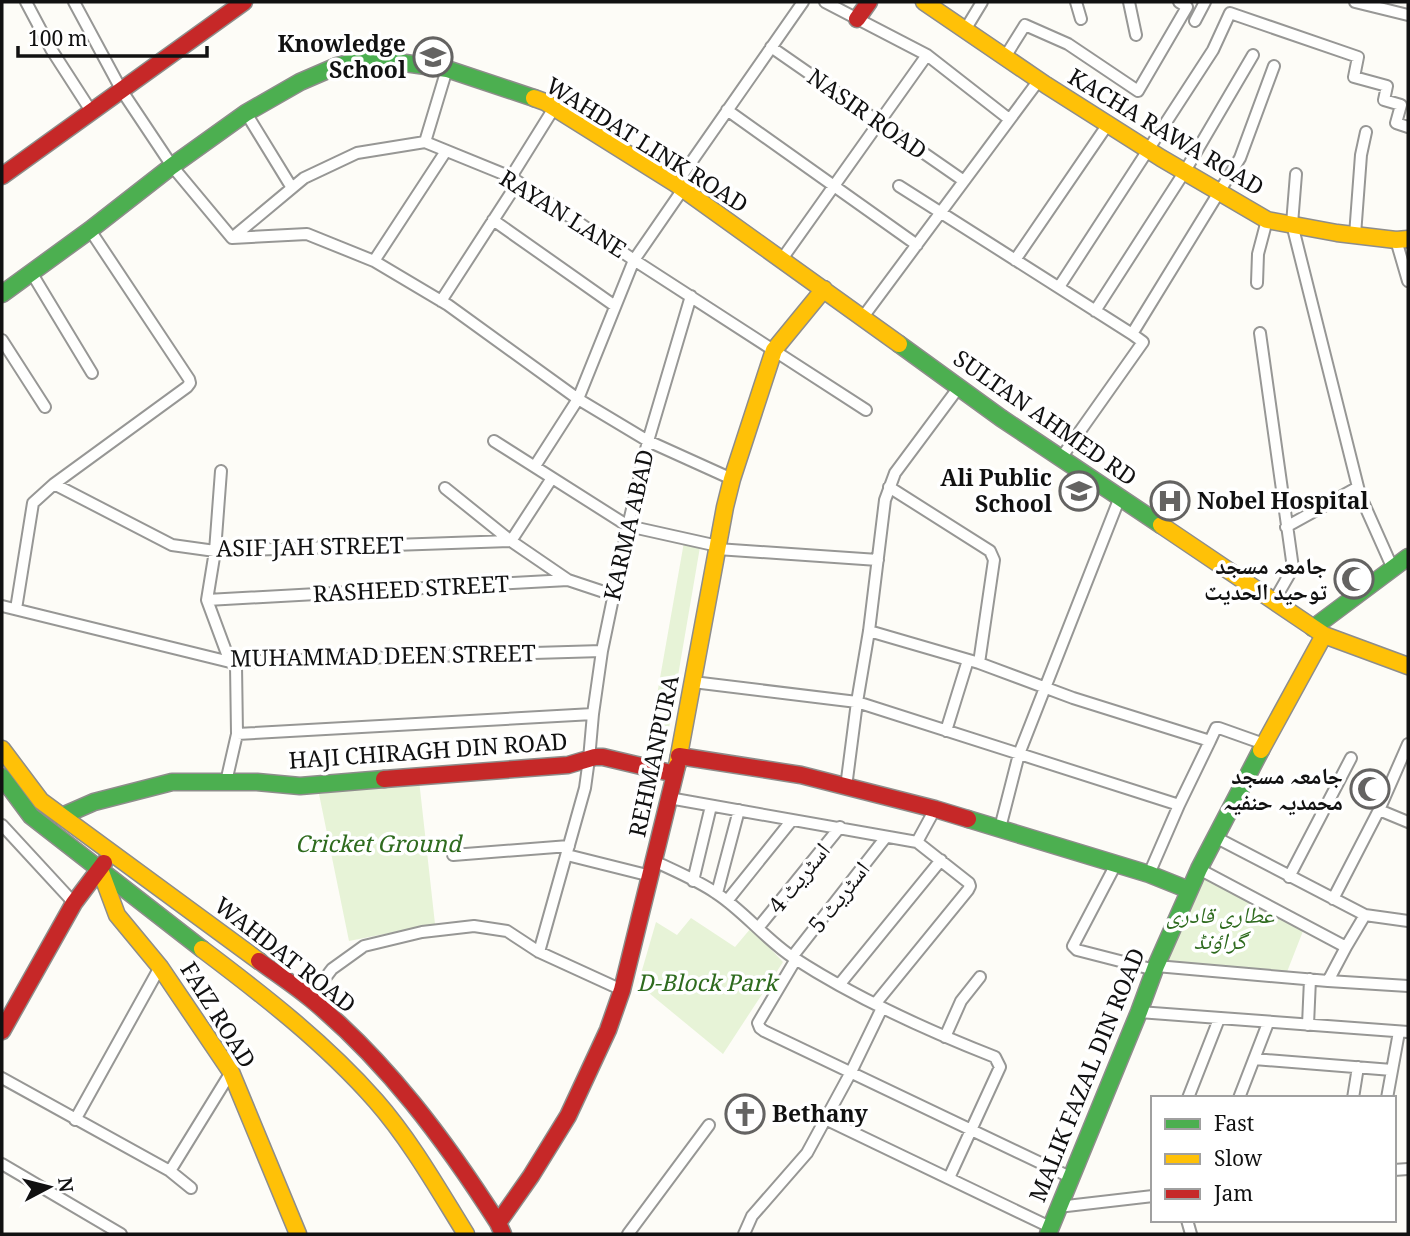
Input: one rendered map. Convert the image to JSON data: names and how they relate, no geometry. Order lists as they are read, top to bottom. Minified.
{"streets":{"street":["NASIR ROAD","KACHA RAWA ROAD","WAHDAT LINK ROAD","RAYAN LANE","SULTAN AHMED RD","KARMA ABAD","ASIF JAH STREET","RASHEED STREET","MUHAMMAD DEEN STREET","HAJI CHIRAGH DIN ROAD","REHMANPURA","اسٹریٹ 4","اسٹریٹ 5","WAHDAT ROAD","FAIZ ROAD","MALIK FAZAL DIN ROAD"]},"crossings":[["WAHDAT LINK ROAD","SULTAN AHMED RD"],["WAHDAT LINK ROAD","REHMANPURA"],["RAYAN LANE","KARMA ABAD"],["RAYAN LANE","REHMANPURA"],["SULTAN AHMED RD","REHMANPURA"],["SULTAN AHMED RD","MALIK FAZAL DIN ROAD"],["KARMA ABAD","RASHEED STREET"],["KARMA ABAD","MUHAMMAD DEEN STREET"],["KARMA ABAD","HAJI CHIRAGH DIN ROAD"],["HAJI CHIRAGH DIN ROAD","REHMANPURA"],["HAJI CHIRAGH DIN ROAD","WAHDAT ROAD"],["REHMANPURA","WAHDAT ROAD"],["WAHDAT ROAD","FAIZ ROAD"]],"parks":["Cricket Ground","عطاری قادری گراؤنڈ","D-Block Park"],"places":{"school or university":["Knowledge School","Ali Public School"],"hospital":["Nobel Hospital"],"mosque":["جامعہ مسجد توحید الحدیٽ","جامعہ مسجد محمدیہ حنفیہ"],"church":["Bethany"]},"legend":["Fast","Slow","Jam"],"scale_bar":"100 m","north":"right"}
